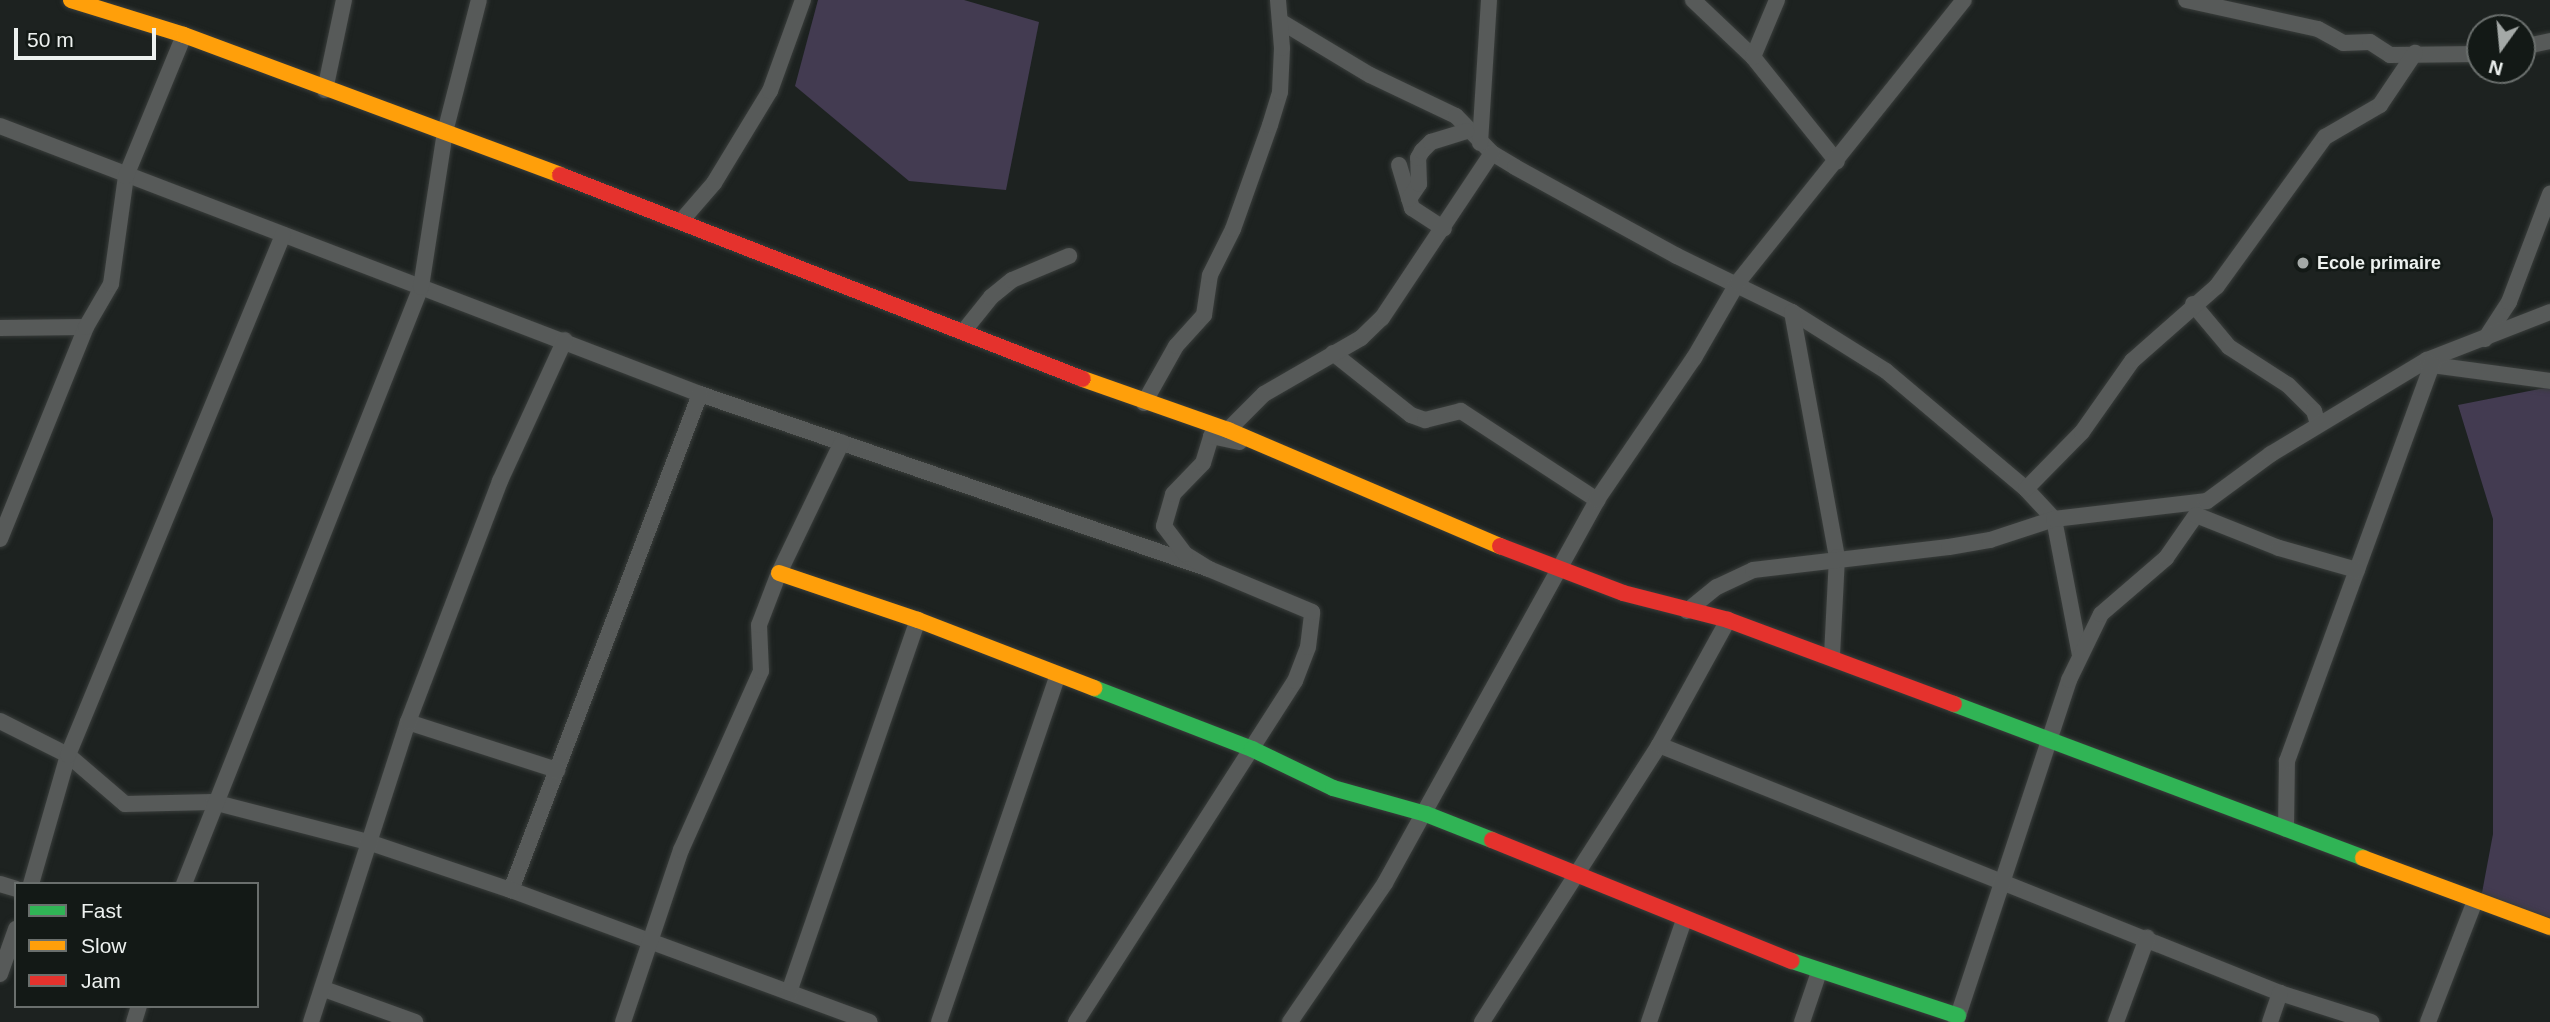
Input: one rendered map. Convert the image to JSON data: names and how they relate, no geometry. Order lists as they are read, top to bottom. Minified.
{"places":["Ecole primaire"],"legend":["Fast","Slow","Jam"],"scale_bar":"50 m","north":"bottom"}
